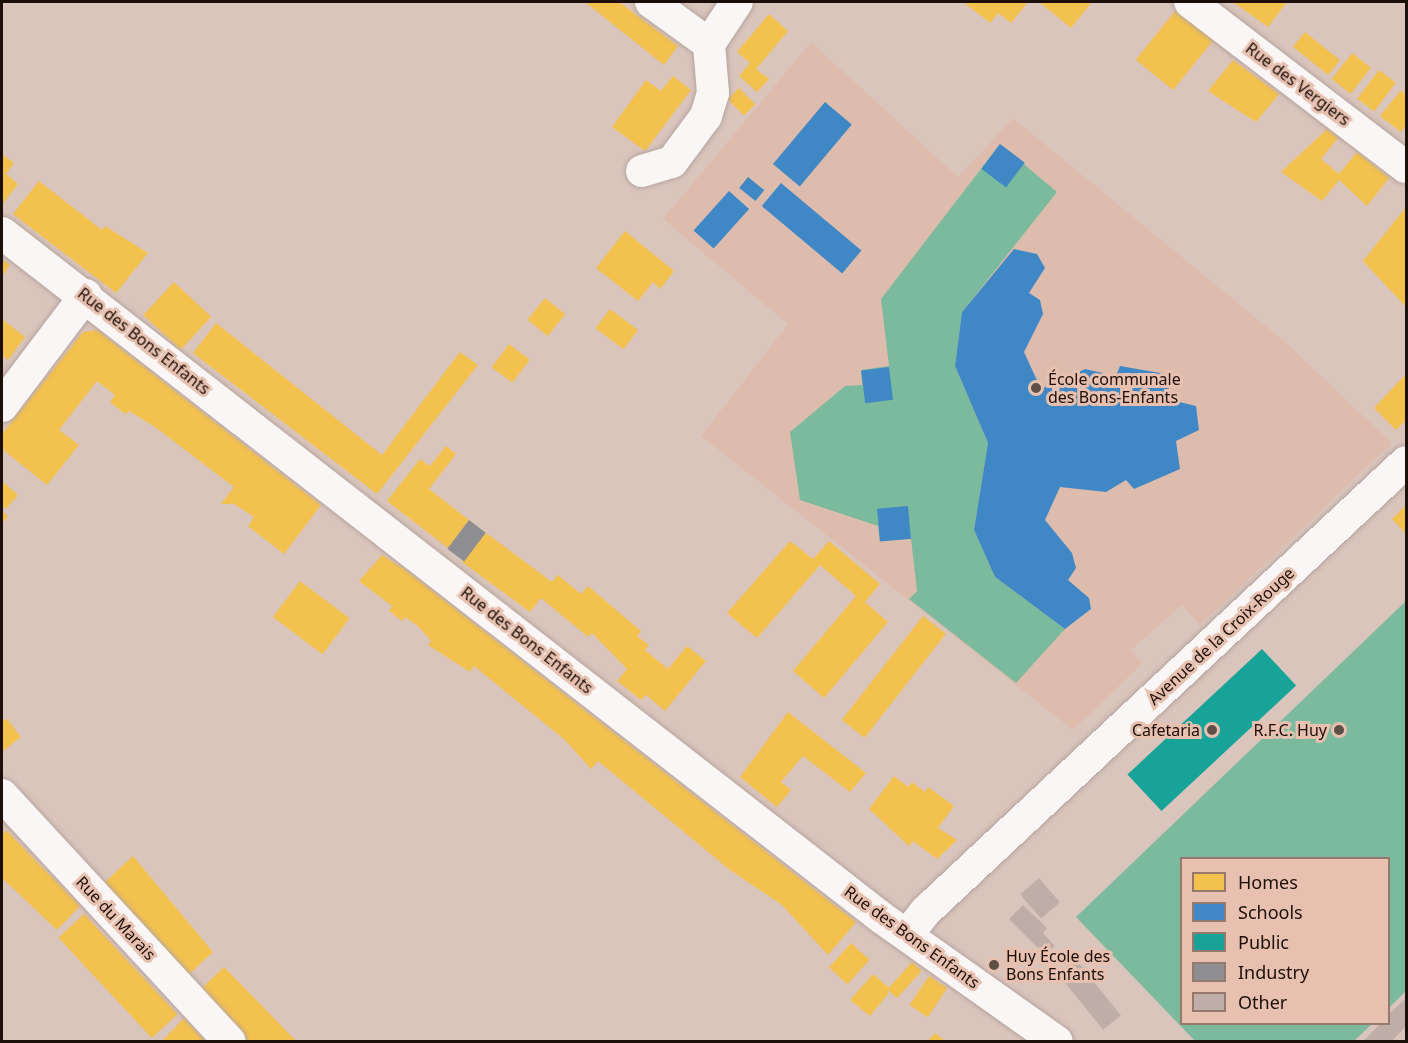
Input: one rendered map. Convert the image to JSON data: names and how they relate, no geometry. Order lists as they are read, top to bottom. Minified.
{"streets":{"street":["Rue des Vergiers","Rue des Bons Enfants","Avenue de la Croix-Rouge","Rue du Marais"]},"crossings":[["Rue des Bons Enfants","Avenue de la Croix-Rouge"]],"places":["École communale des Bons-Enfants","Cafetaria","R.F.C. Huy","Huy École des Bons Enfants"],"legend":["Homes","Schools","Public","Industry","Other"]}
